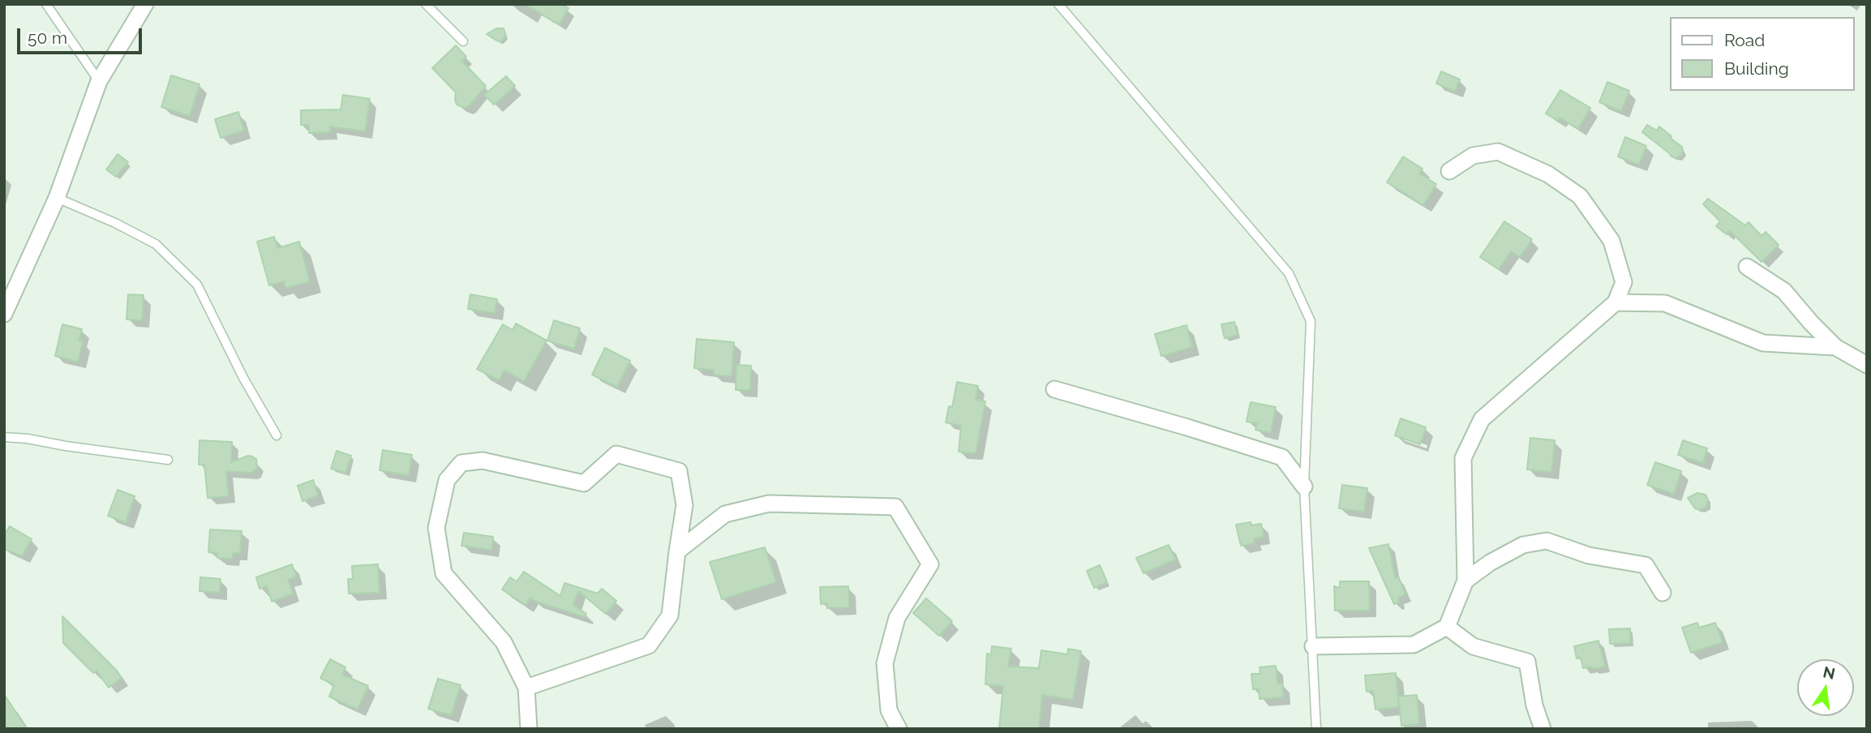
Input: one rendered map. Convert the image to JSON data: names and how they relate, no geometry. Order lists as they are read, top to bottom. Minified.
{"legend":["Road","Building"],"scale_bar":"50 m","north":"top"}
